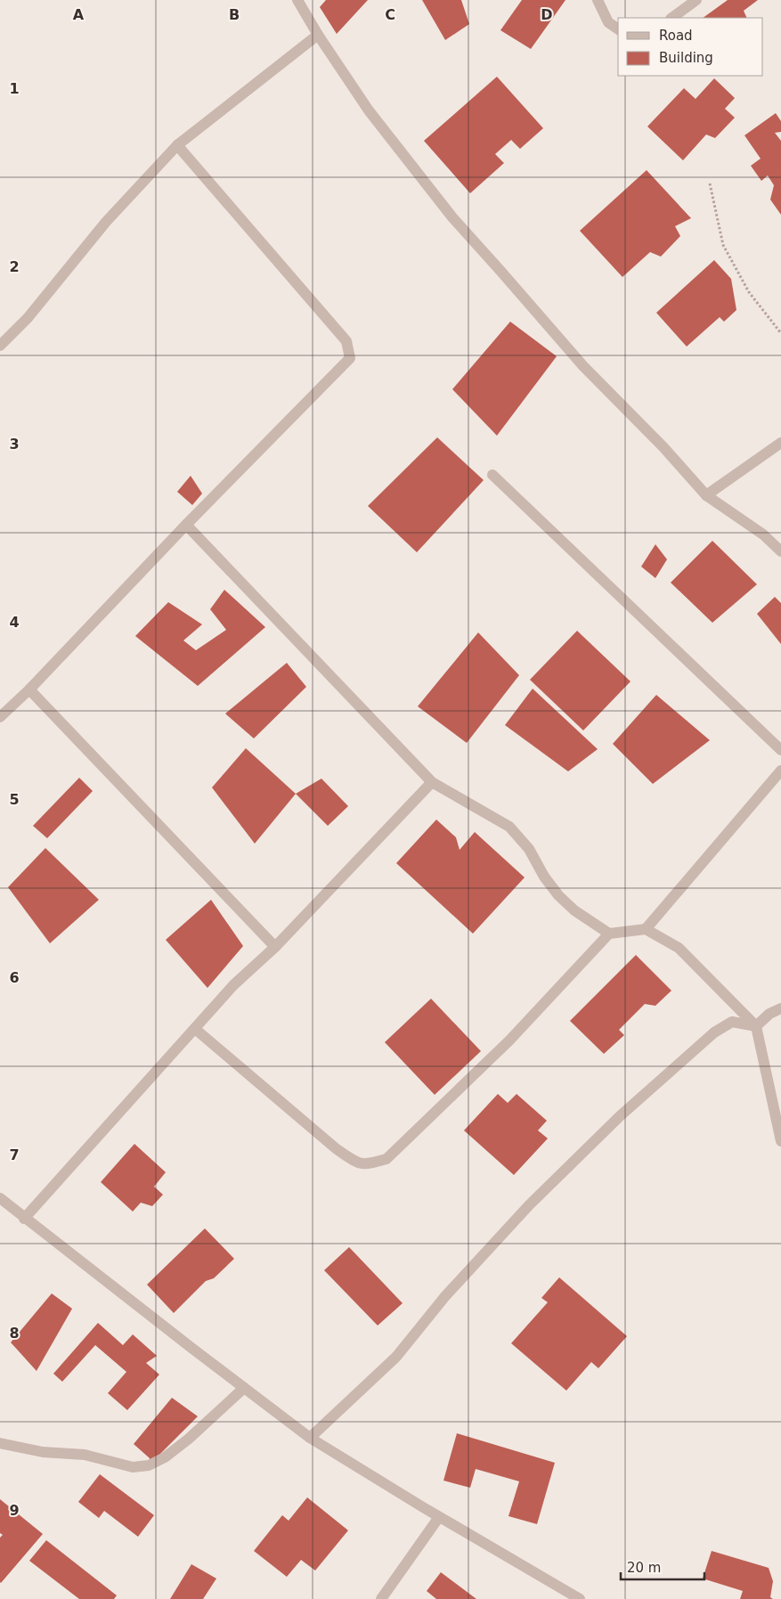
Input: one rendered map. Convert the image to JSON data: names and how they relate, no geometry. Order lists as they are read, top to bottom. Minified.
{"legend":["Road","Building"],"scale_bar":"20 m","grid":{"columns":["A","B","C","D"],"rows":["1","2","3","4","5","6","7","8","9"]}}
